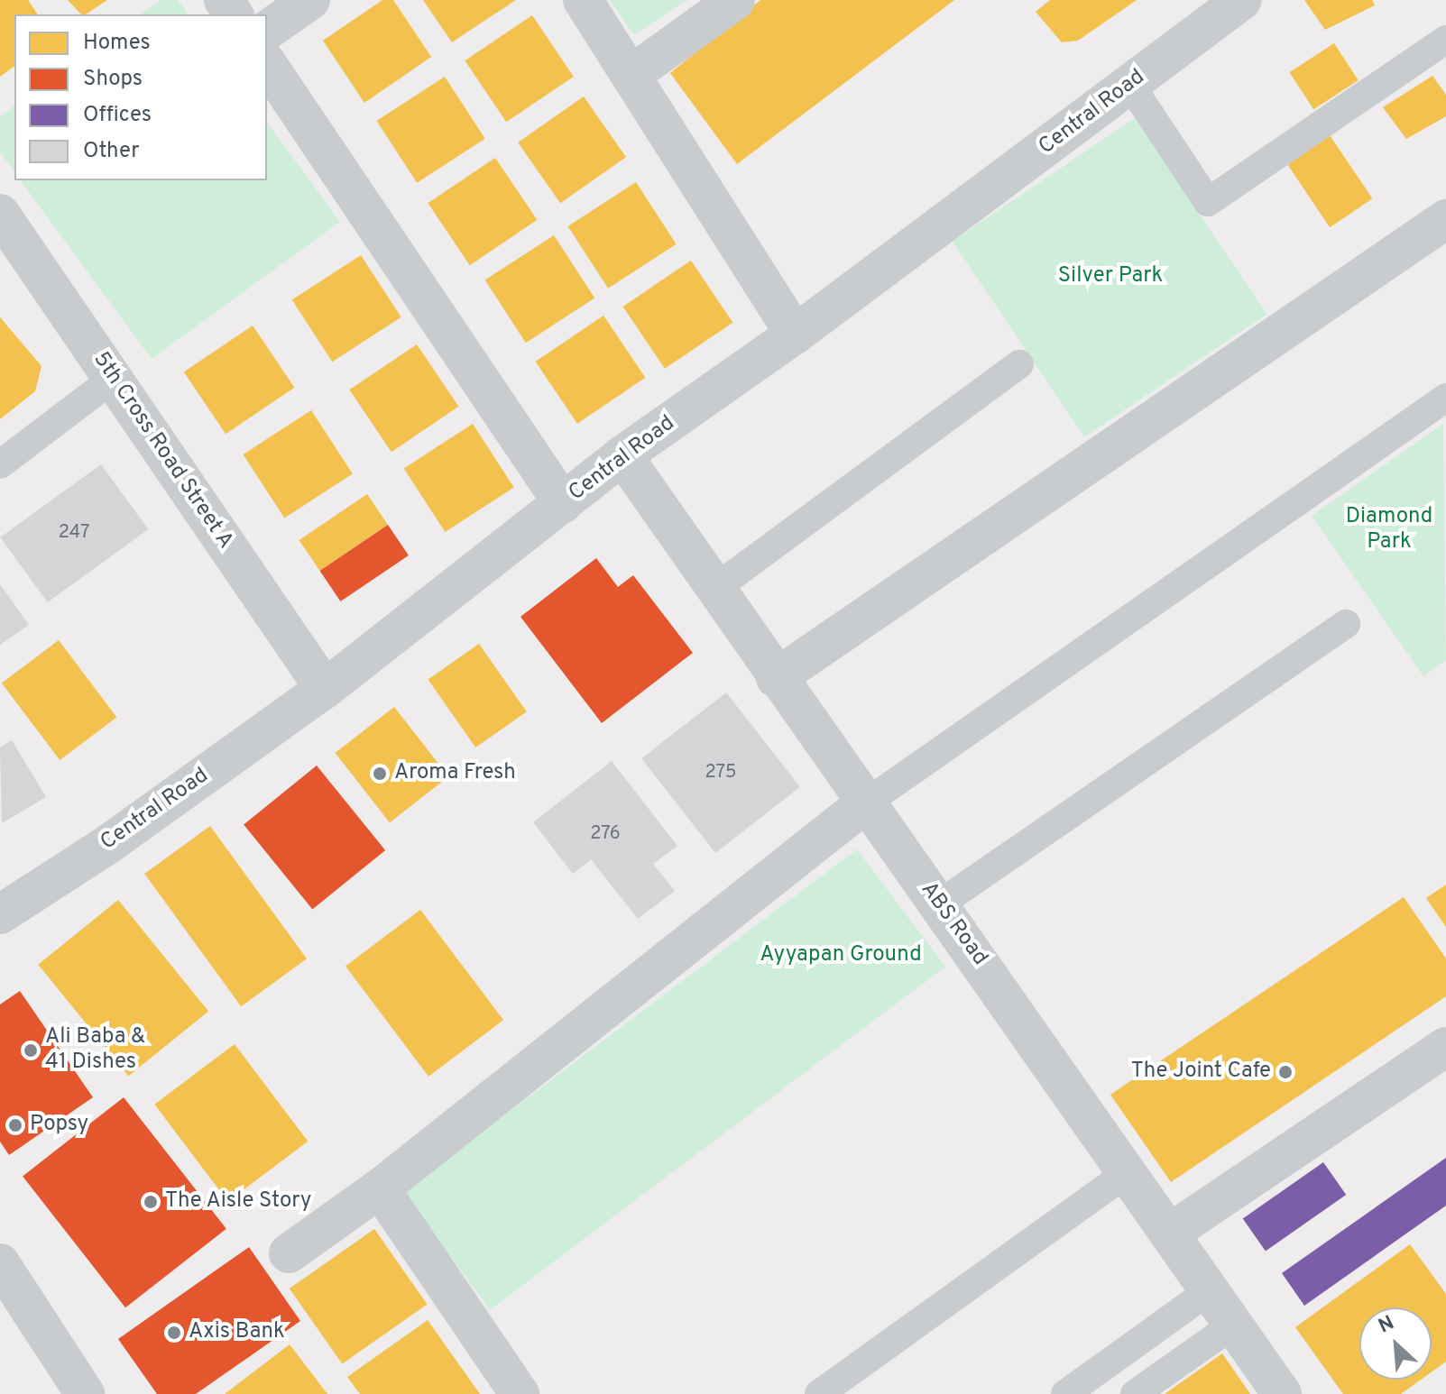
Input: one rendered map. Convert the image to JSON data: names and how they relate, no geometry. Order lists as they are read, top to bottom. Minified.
{"streets":{"street":["Central Road","5th Cross Road Street A","ABS Road"]},"crossings":[["Central Road","5th Cross Road Street A"],["Central Road","ABS Road"]],"parks":["Silver Park","Diamond Park","Ayyapan Ground"],"places":["Aroma Fresh","Ali Baba & 41 Dishes","The Joint Cafe","Popsy","The Aisle Story","Axis Bank"],"house_numbers":["247","275","276"],"legend":["Homes","Shops","Offices","Other"],"north":"top left"}
